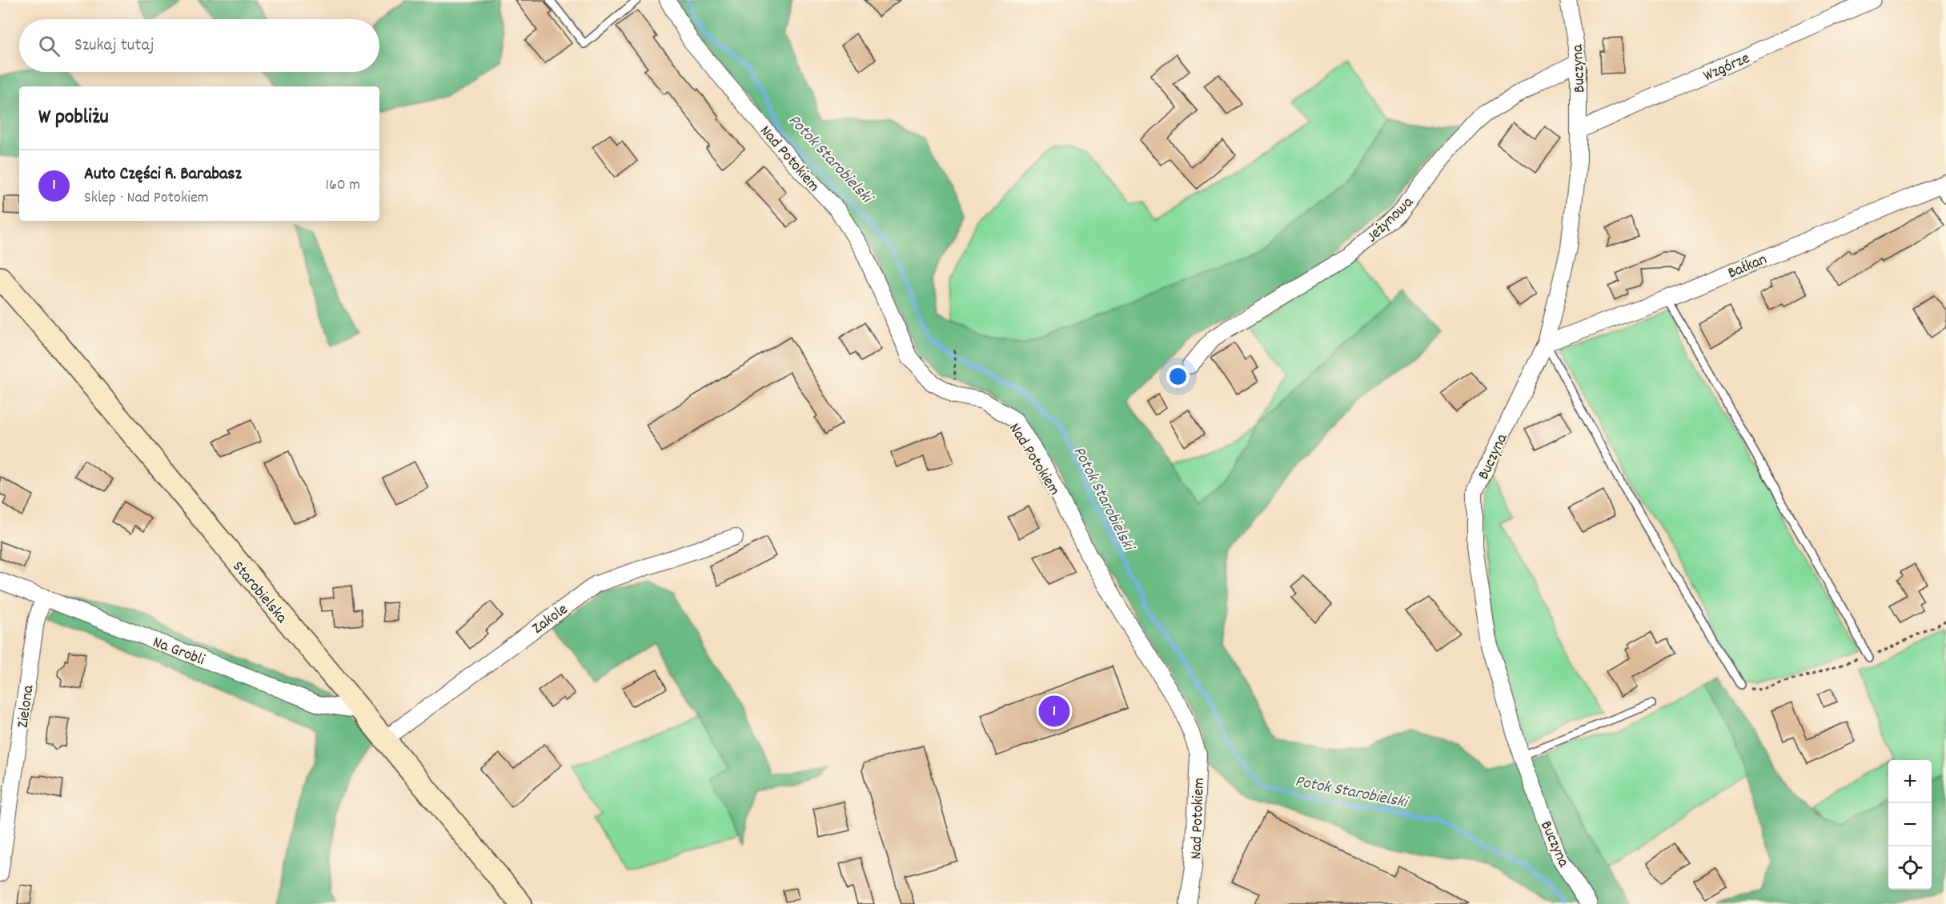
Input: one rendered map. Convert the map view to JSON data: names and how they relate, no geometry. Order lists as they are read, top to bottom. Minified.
{"streets":{"street":["Wzgórze","Buczyna","Nad Potokiem","Jeżynowa","Bałkan","Starobielska","Zakole","Na Grobli","Zielona"]},"crossings":[["Wzgórze","Buczyna"],["Buczyna","Jeżynowa"],["Buczyna","Bałkan"],["Starobielska","Zakole"],["Starobielska","Na Grobli"],["Na Grobli","Zielona"]],"water":["Potok Starobielski"],"page":{"search":"Szukaj tutaj","heading":"W pobliżu","list":[{"mark":"1","name":"Auto Części R. Barabasz","note":"Sklep · Nad Potokiem","value":"160 m"}],"pins":"1","map_buttons":["+","−"]}}
